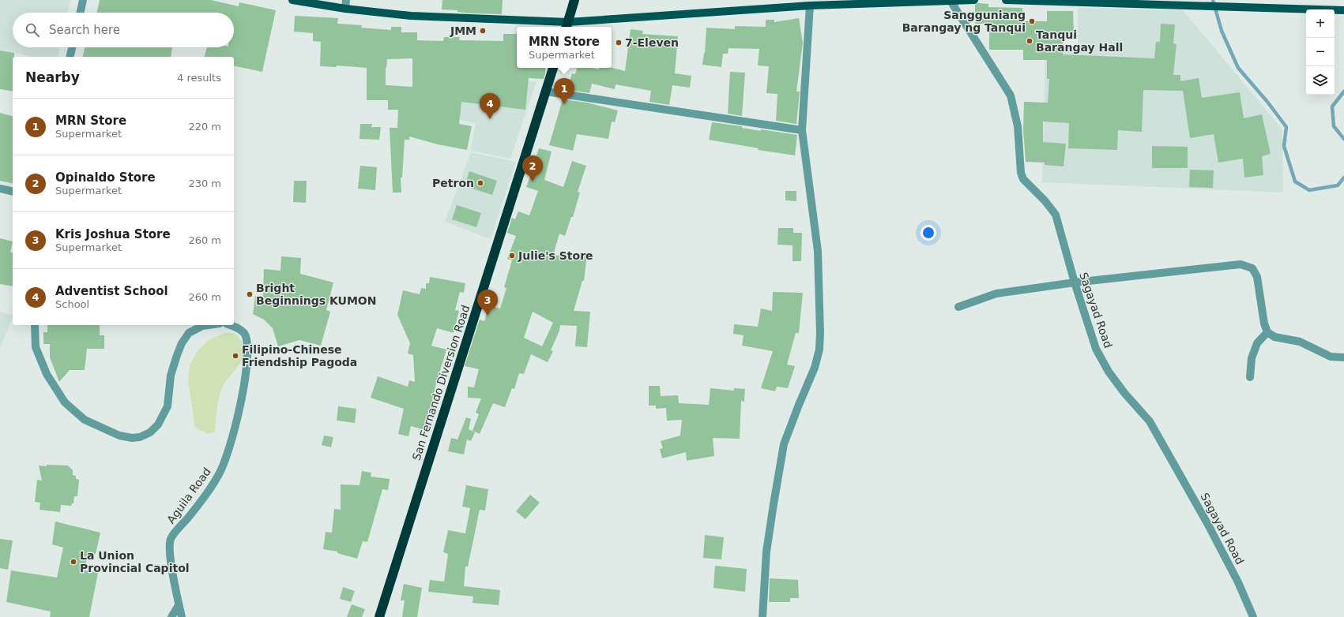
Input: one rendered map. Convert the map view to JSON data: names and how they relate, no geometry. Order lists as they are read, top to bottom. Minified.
{"streets":{"highway":["San Fernando Diversion Road"],"street":["Sagayad Road","Aguila Road"]},"places":["Sangguniang Barangay ng Tanqui","JMM","Tanqui Barangay Hall","7-Eleven","Petron","Julie's Store","Bright Beginnings KUMON","Filipino-Chinese Friendship Pagoda","La Union Provincial Capitol"],"page":{"map_buttons":["+","−"],"search":"Search here","popup":["MRN Store","Supermarket"],"heading":["Nearby","4 results"],"pins":["1","4","2","3"],"list":[{"mark":"1","name":"MRN Store","note":"Supermarket","value":"220 m"},{"mark":"2","name":"Opinaldo Store","note":"Supermarket","value":"230 m"},{"mark":"3","name":"Kris Joshua Store","note":"Supermarket","value":"260 m"},{"mark":"4","name":"Adventist School","note":"School","value":"260 m"}]}}
